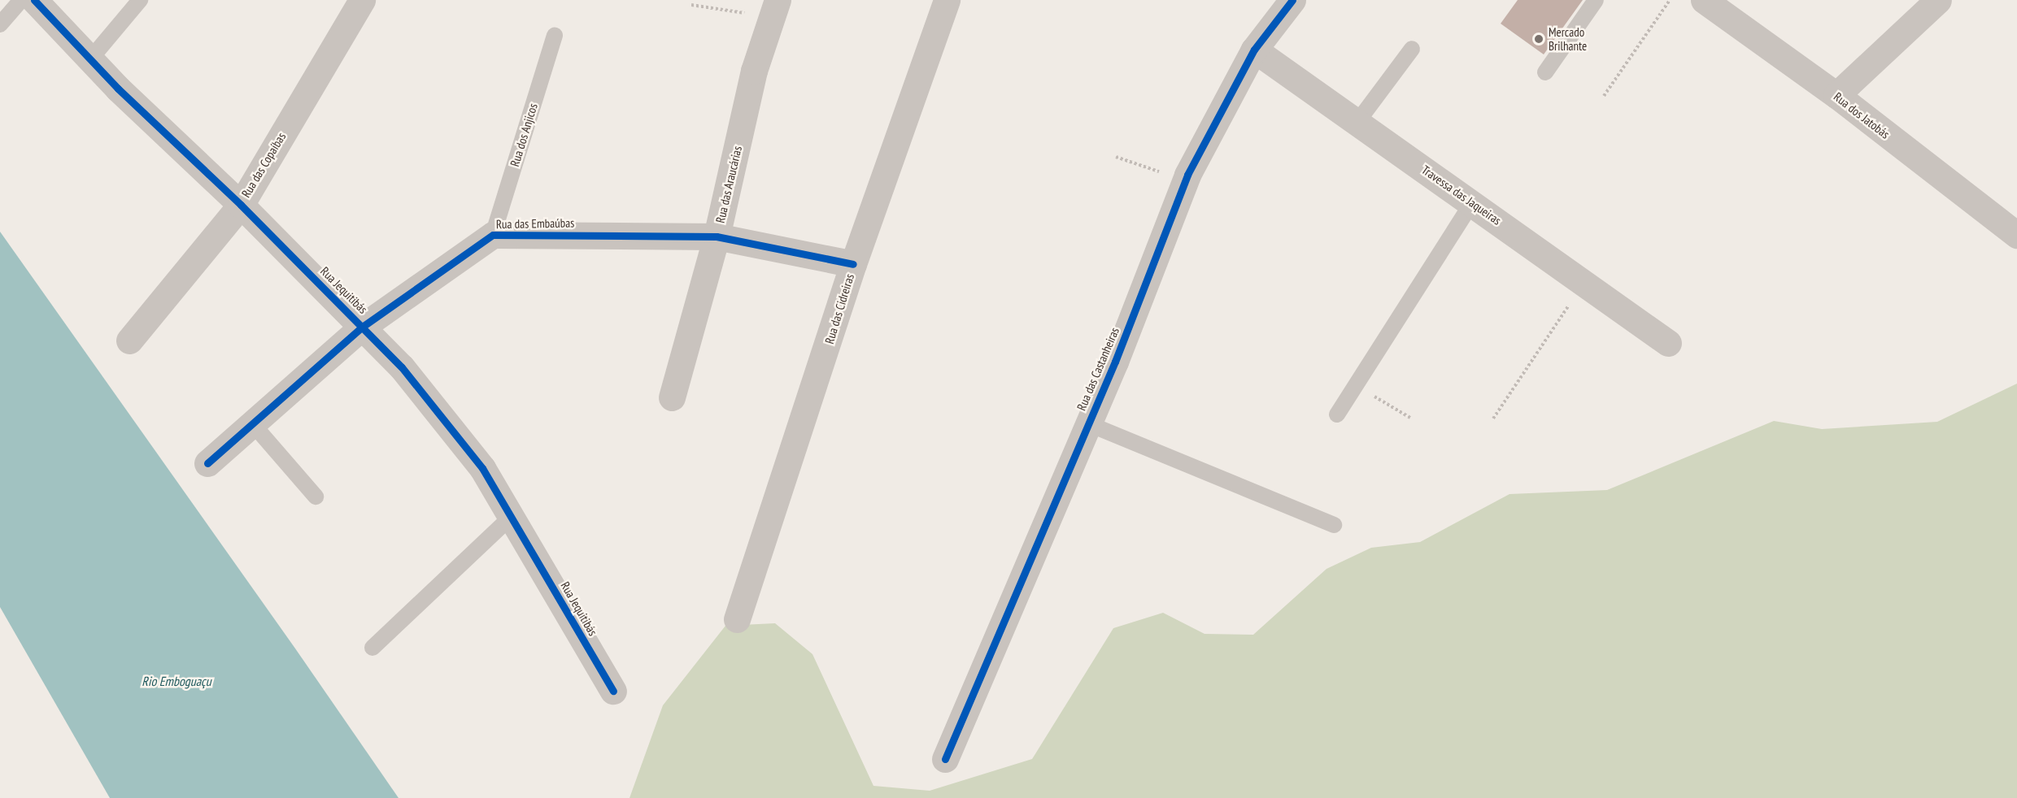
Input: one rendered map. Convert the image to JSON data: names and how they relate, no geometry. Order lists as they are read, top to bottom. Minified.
{"streets":{"street":["Rua dos Jatobás","Rua das Copaíbas","Rua das Araucárias","Travessa das Jaqueiras","Rua das Embaúbas","Rua Jequitibás","Rua das Cidreiras","Rua das Castanheiras"],"lane":["Rua dos Anjicos"]},"crossings":[["Rua dos Anjicos","Rua das Embaúbas"],["Rua das Copaíbas","Rua Jequitibás"],["Rua das Araucárias","Rua das Embaúbas"],["Travessa das Jaqueiras","Rua das Castanheiras"],["Rua das Embaúbas","Rua Jequitibás"],["Rua das Embaúbas","Rua das Cidreiras"]],"water":["Rio Emboguaçu"],"places":["Mercado Brilhante"]}
